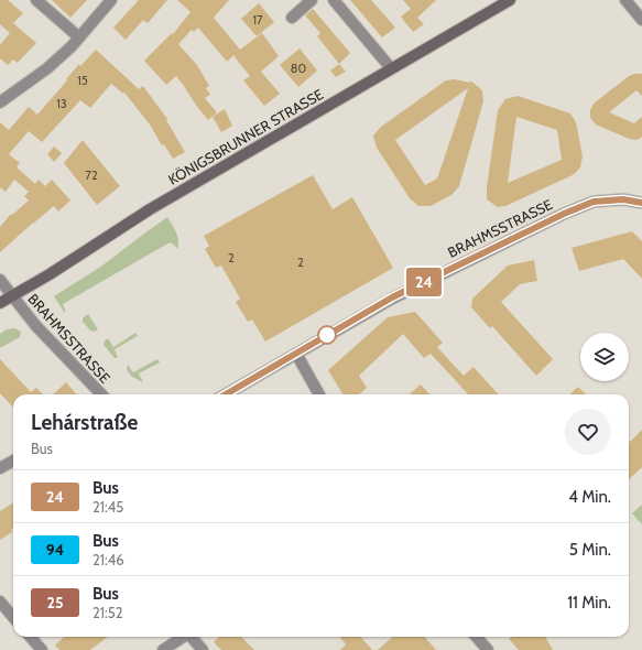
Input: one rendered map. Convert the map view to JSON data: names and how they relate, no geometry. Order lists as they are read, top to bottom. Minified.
{"streets":{"main road":["KÖNIGSBRUNNER STRASSE"],"street":["BRAHMSSTRASSE"]},"crossings":[["KÖNIGSBRUNNER STRASSE","BRAHMSSTRASSE"]],"lines":["bus line 24"],"house_numbers":["17","80","15","13","72","2","2"],"page":{"on_map":"24","heading":["Lehárstraße","Bus"],"list":[{"mark":"24","name":"Bus","note":"21:45","value":"4 Min."},{"mark":"94","name":"Bus","note":"21:46","value":"5 Min."},{"mark":"25","name":"Bus","note":"21:52","value":"11 Min."}]}}
